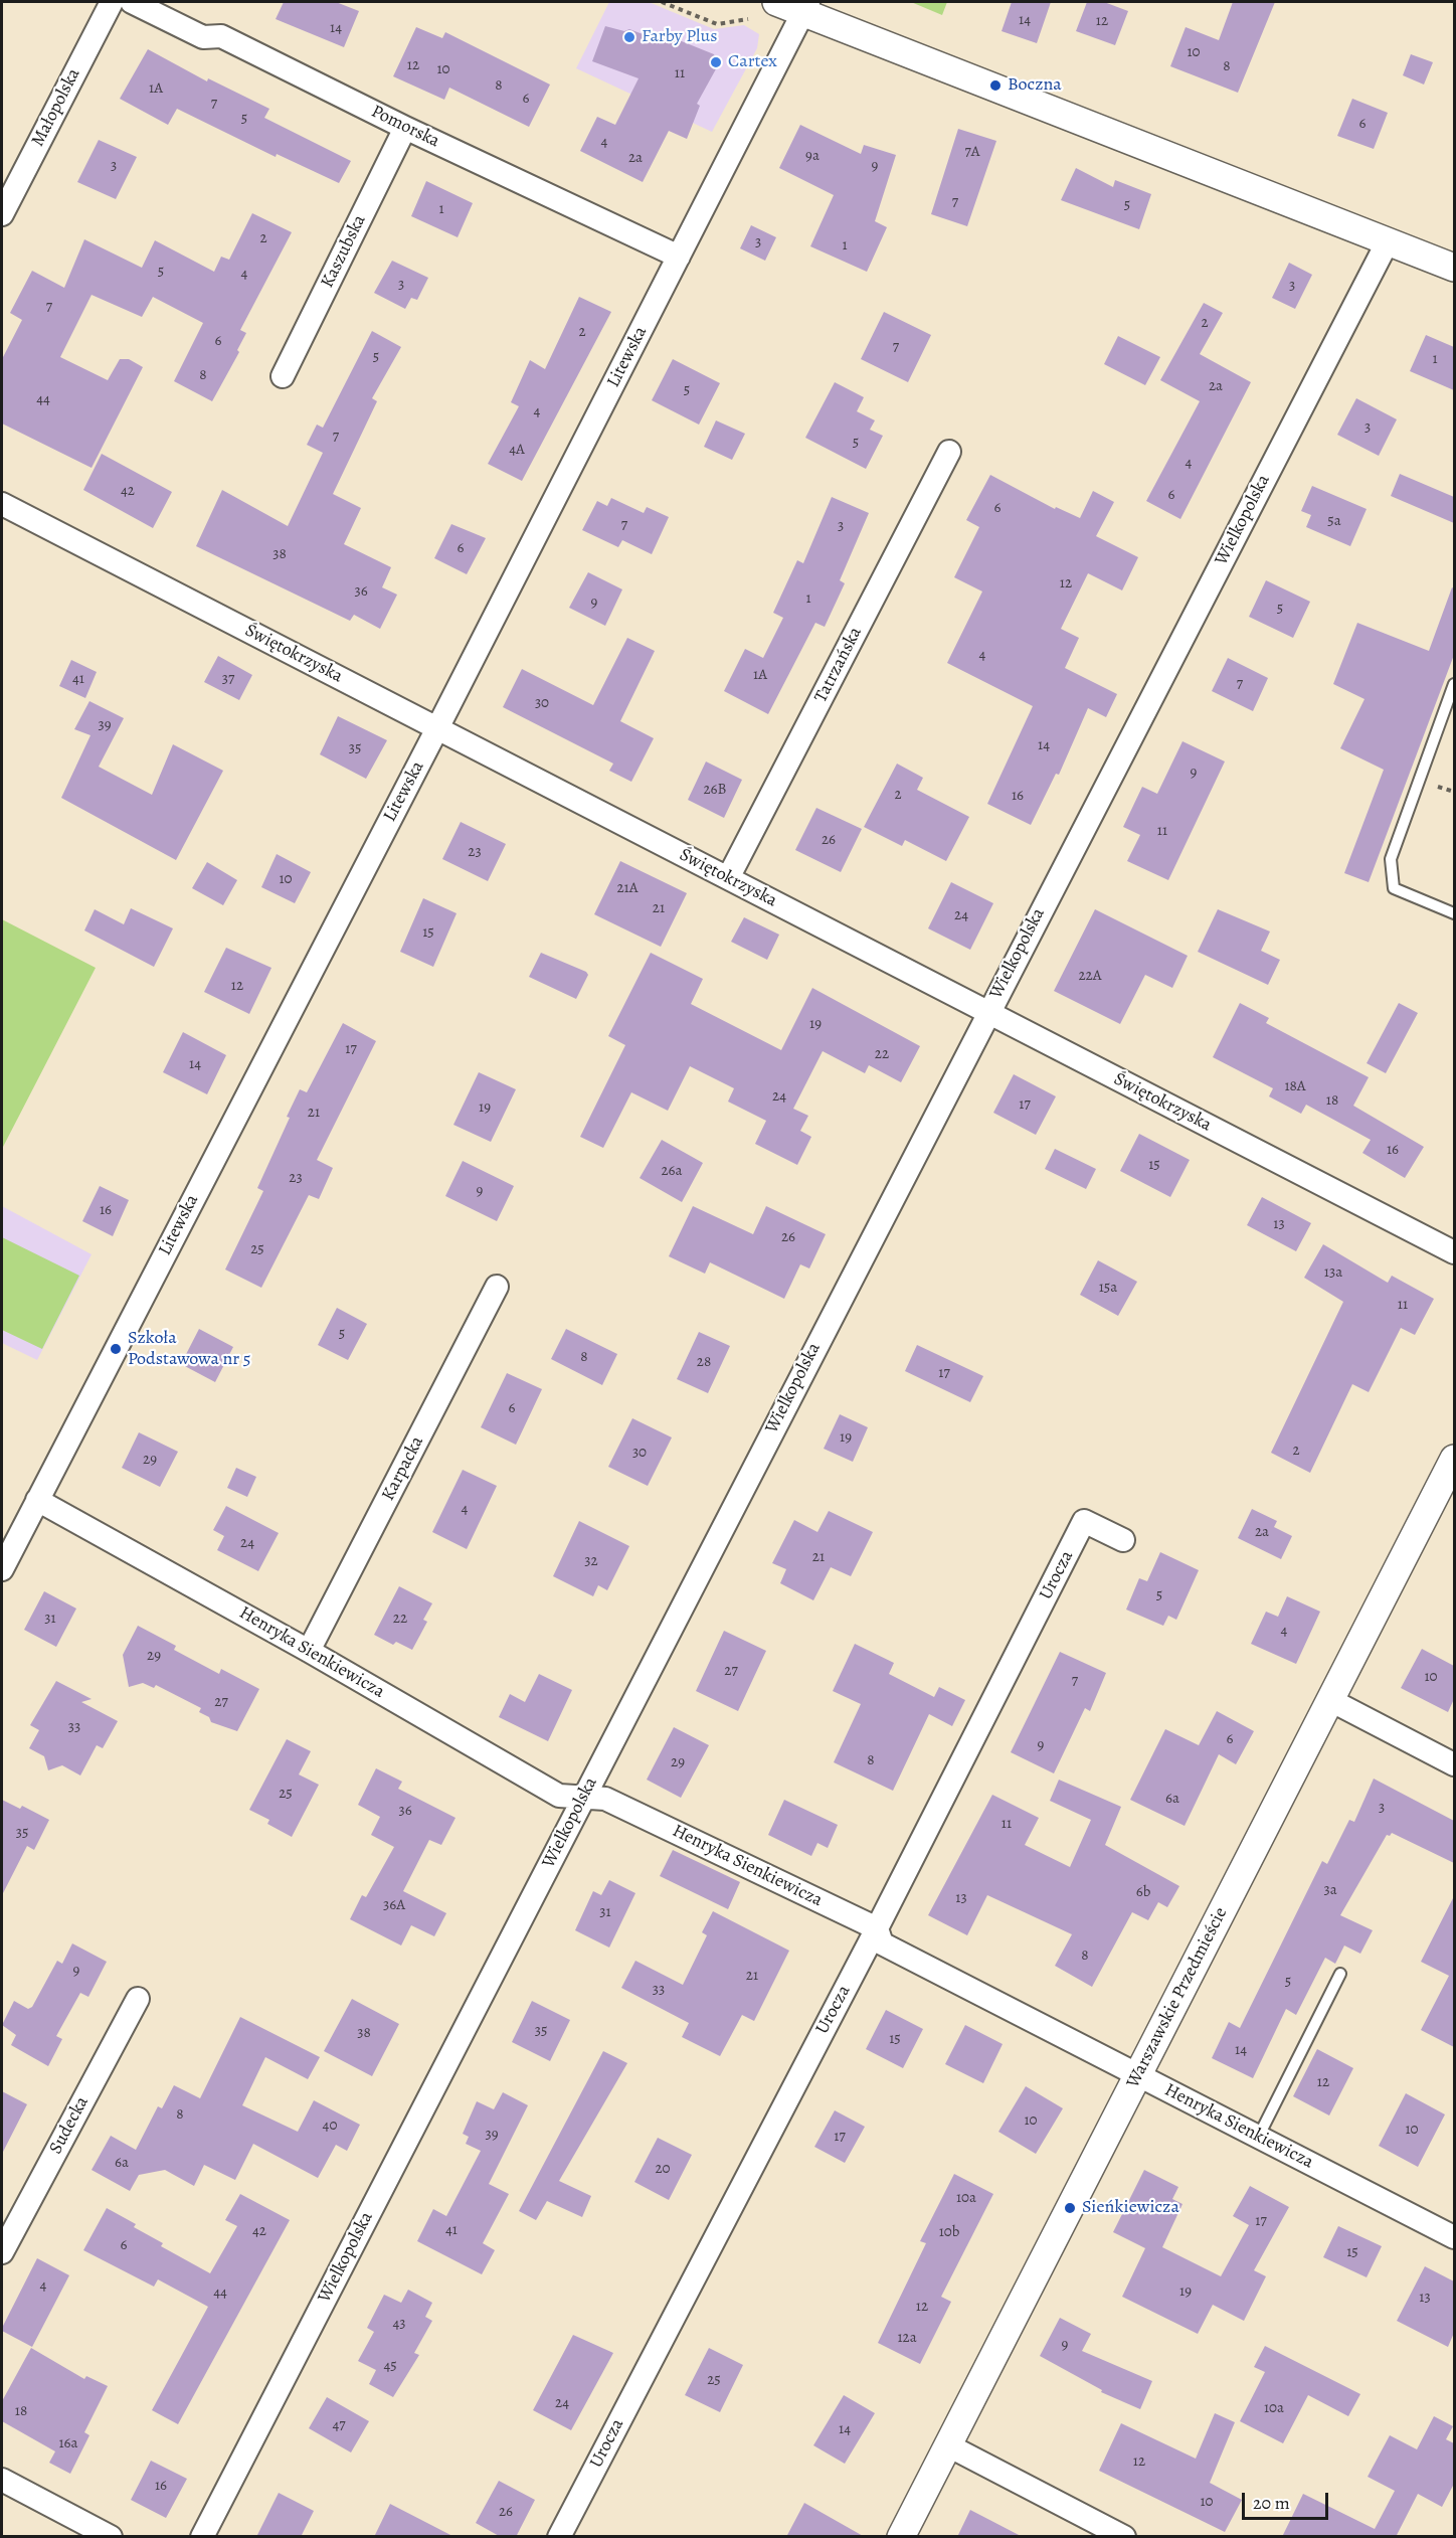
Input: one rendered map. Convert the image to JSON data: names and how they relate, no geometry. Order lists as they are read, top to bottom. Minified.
{"streets":{"street":["Małopolska","Pomorska","Kaszubska","Litewska","Wielkopolska","Świętokrzyska","Tatrzańska","Karpacka","Urocza","Henryka Sienkiewicza","Warszawskie Przedmieście","Sudecka"]},"crossings":[["Pomorska","Kaszubska"],["Pomorska","Litewska"],["Litewska","Świętokrzyska"],["Litewska","Henryka Sienkiewicza"],["Wielkopolska","Świętokrzyska"],["Wielkopolska","Henryka Sienkiewicza"],["Świętokrzyska","Tatrzańska"],["Karpacka","Henryka Sienkiewicza"],["Urocza","Henryka Sienkiewicza"],["Henryka Sienkiewicza","Warszawskie Przedmieście"]],"places":["Farby Plus","Cartex","Boczna","Szkoła Podstawowa nr 5","Sieńkiewicza"],"house_numbers":["14","12","14","10","12","8","10","11","8","1A","6","7","5","6","4","7A","9a","2a","3","9","7","5","1","2","3","1","5","4","3","3","7","2","2","6","7","5","1","8","2a","5","44","4","3","7","5","4A","4","42","6","6","5a","7","3","6","38","12","36","1","9","5","4","1A","41","37","7","30","39","14","35","9","26B","2","16","11","26","23","10","21A","21","24","15","22A","12","19","17","22","14","18A","24","18","17","19","21","16","15","26a","23","9","16","13","26","25","13a","15a","11","5","8","28","17","6","19","2","30","29","4","2a","24","21","32","5","31","22","4","29","27","10","7","27","33","6","9","8","29","25","6a","3","36","11","35","3a","6b","13","36A","31","8","9","21","5","33","35","38","15","14","12","8","10","40","10","39","17","6a","20","10a","17","41","42","10b","6","15","4","19","44","13","12","43","12a","9","45","25","24","10a","18","47","14","16a","12","16","10","26"],"scale_bar":"20 m"}
